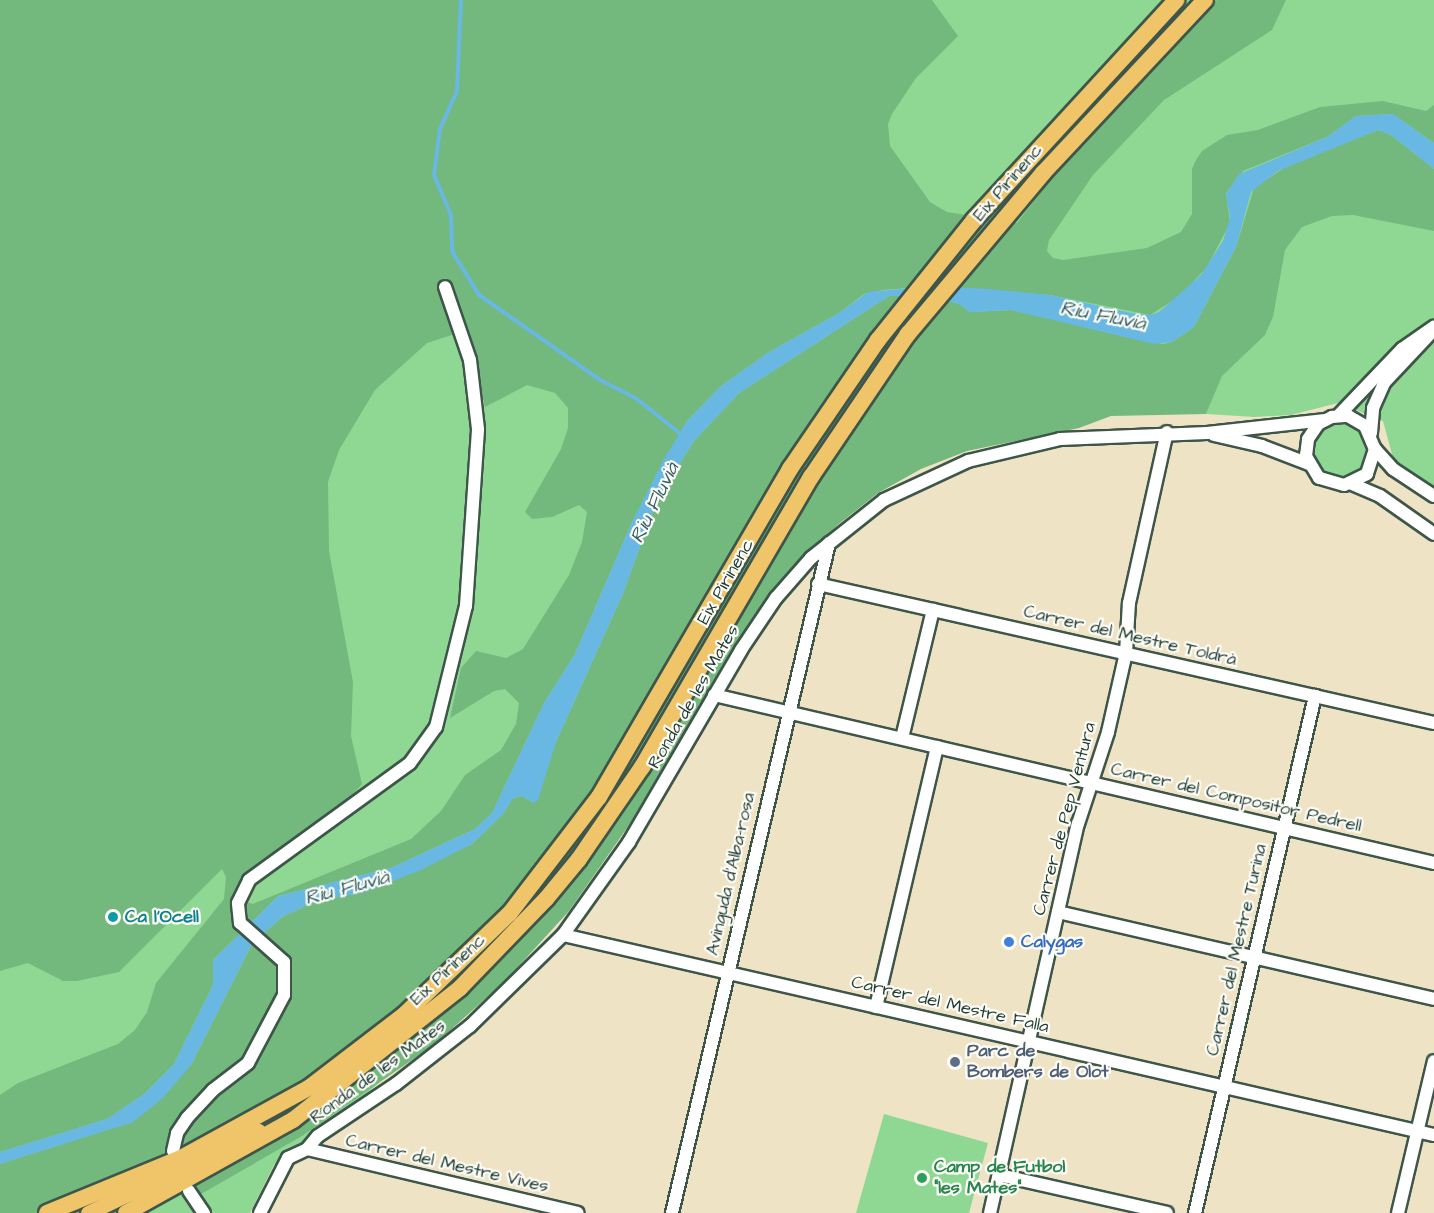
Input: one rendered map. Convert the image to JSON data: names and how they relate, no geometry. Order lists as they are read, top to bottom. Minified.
{"streets":{"highway":["Eix Pirinenc"],"street":["Carrer del Mestre Toldrà","Ronda de les Mates","Carrer del Compositor Pedrell","Carrer de Pep Ventura","Avinguda d'Alba-rosa","Carrer del Mestre Turina","Carrer del Mestre Falla","Carrer del Mestre Vives"]},"crossings":[["Carrer del Mestre Toldrà","Carrer de Pep Ventura"],["Carrer del Mestre Toldrà","Avinguda d'Alba-rosa"],["Carrer del Mestre Toldrà","Carrer del Mestre Turina"],["Ronda de les Mates","Carrer del Compositor Pedrell"],["Ronda de les Mates","Carrer de Pep Ventura"],["Ronda de les Mates","Avinguda d'Alba-rosa"],["Ronda de les Mates","Carrer del Mestre Falla"],["Ronda de les Mates","Carrer del Mestre Vives"],["Carrer del Compositor Pedrell","Carrer de Pep Ventura"],["Carrer del Compositor Pedrell","Avinguda d'Alba-rosa"],["Carrer del Compositor Pedrell","Carrer del Mestre Turina"],["Carrer de Pep Ventura","Carrer del Mestre Falla"],["Avinguda d'Alba-rosa","Carrer del Mestre Falla"],["Carrer del Mestre Turina","Carrer del Mestre Falla"]],"water":["Riu Fluvià"],"places":["Ca l'Ocell","Calygas","Parc de Bombers de Olot","Camp de Futbol \"les Mates\""]}
